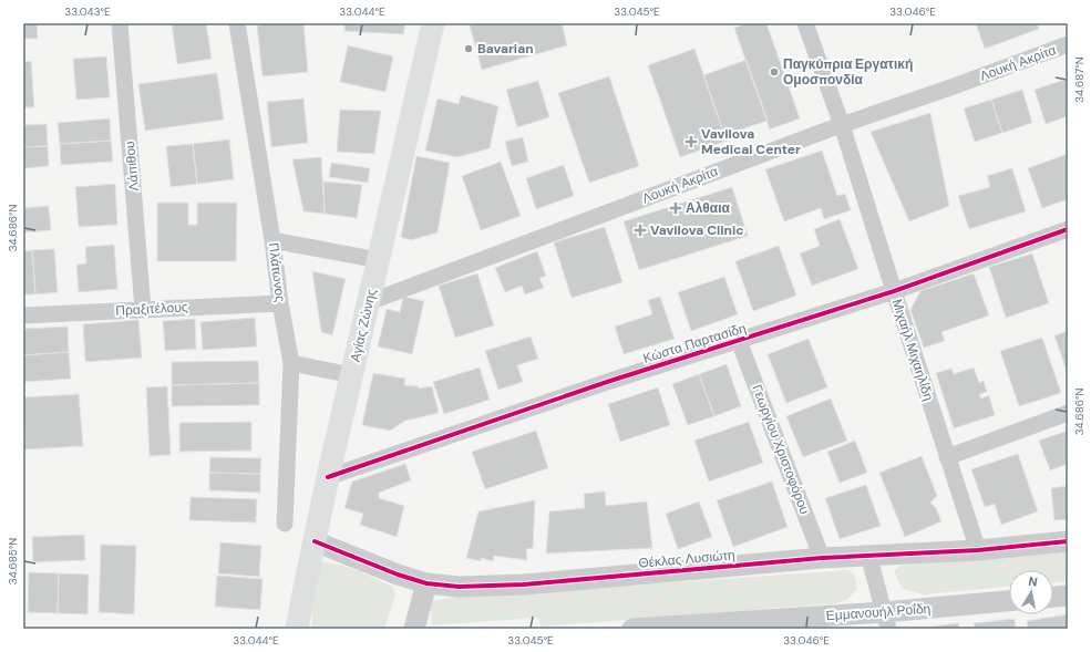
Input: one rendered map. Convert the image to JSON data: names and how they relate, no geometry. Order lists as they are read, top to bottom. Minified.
{"streets":{"main road":["Αγίας Ζώνης"],"street":["Λουκή Ακρίτα","Λάπιθου","Πλάτωνος","Πραξιτέλους","Κώστα Παρτασίδη","Μιχαήλ Μιχαηλίδη","Γεωργίου Χριστοφόρου","Θέκλας Λυσιώτη","Εμμανουήλ Ροΐδη"]},"crossings":[["Λουκή Ακρίτα","Αγίας Ζώνης"],["Λουκή Ακρίτα","Μιχαήλ Μιχαηλίδη"],["Λάπιθου","Πραξιτέλους"],["Πλάτωνος","Πραξιτέλους"],["Αγίας Ζώνης","Κώστα Παρτασίδη"],["Αγίας Ζώνης","Θέκλας Λυσιώτη"],["Κώστα Παρτασίδη","Μιχαήλ Μιχαηλίδη"],["Κώστα Παρτασίδη","Γεωργίου Χριστοφόρου"],["Μιχαήλ Μιχαηλίδη","Θέκλας Λυσιώτη"],["Γεωργίου Χριστοφόρου","Θέκλας Λυσιώτη"]],"places":{"other":["Bavarian","Παγκύπρια Εργατική Ομοσπονδία"],"health":["Vavilova Medical Center","Αλθαια","Vavilova Clinic"]},"north":"top","coordinates":["33.043°E","33.044°E","33.045°E","33.046°E","34.687°N","34.686°N","34.685°N"]}
